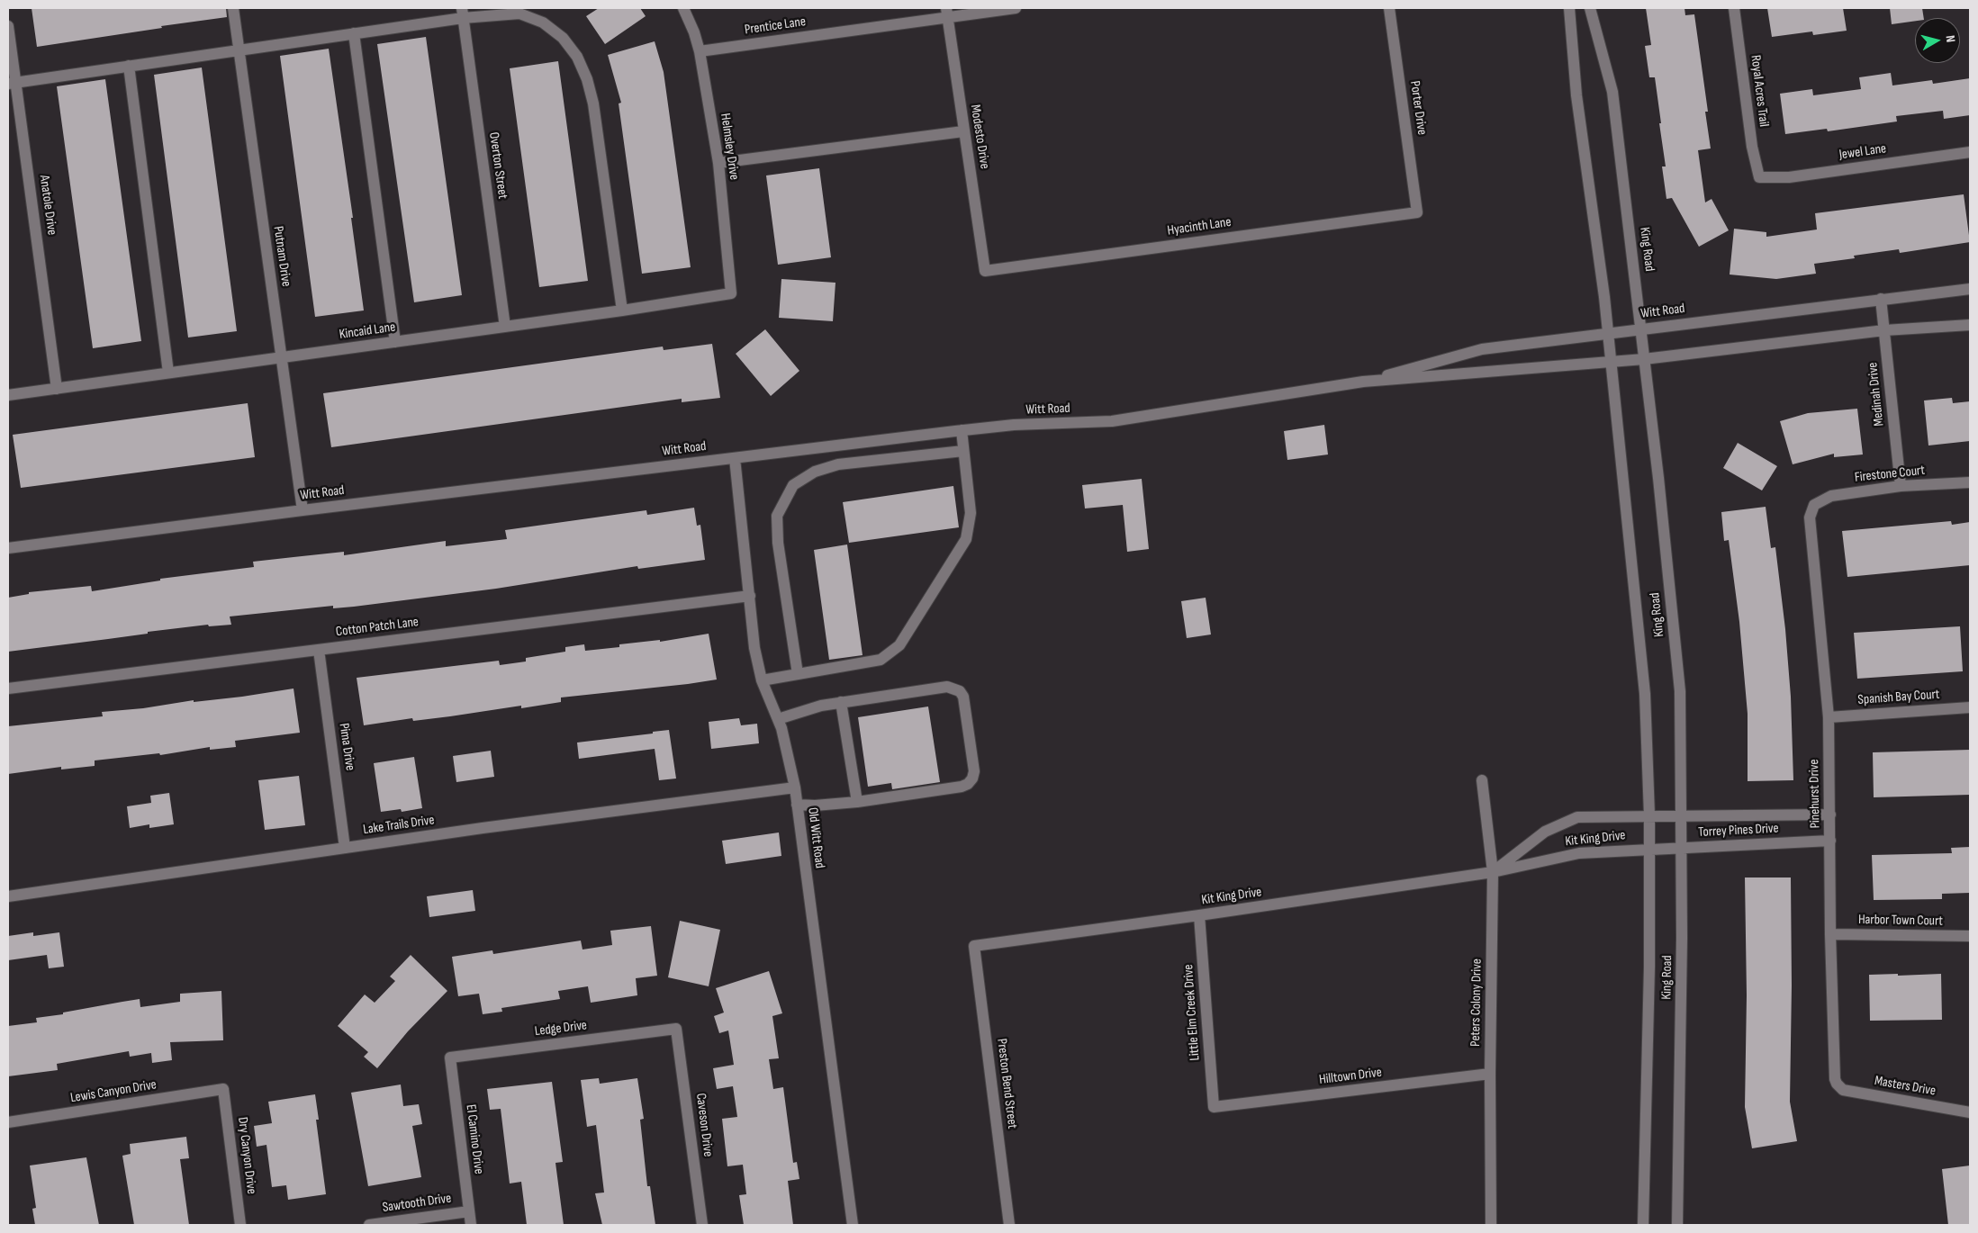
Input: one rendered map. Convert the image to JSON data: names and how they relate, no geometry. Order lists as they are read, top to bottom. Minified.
{"streets":{"street":["Prentice Lane","Royal Acres Trail","Porter Drive","Modesto Drive","Helmsley Drive","Jewel Lane","Overton Street","Anatole Drive","Hyacinth Lane","King Road","Putnam Drive","Witt Road","Kincaid Lane","Medinah Drive","Firestone Court","Cotton Patch Lane","Spanish Bay Court","Pima Drive","Pinehurst Drive","Lake Trails Drive","Torrey Pines Drive","Old Witt Road","Kit King Drive","Harbor Town Court","Peters Colony Drive","Little Elm Creek Drive","Ledge Drive","Hilltown Drive","Preston Bend Street","Masters Drive","Lewis Canyon Drive","Caveson Drive","El Camino Drive","Dry Canyon Drive","Sawtooth Drive"]},"crossings":[["Prentice Lane","Modesto Drive"],["Prentice Lane","Helmsley Drive"],["Royal Acres Trail","Jewel Lane"],["Porter Drive","Hyacinth Lane"],["Modesto Drive","Hyacinth Lane"],["Helmsley Drive","Kincaid Lane"],["Overton Street","Kincaid Lane"],["Anatole Drive","Kincaid Lane"],["King Road","Witt Road"],["King Road","Torrey Pines Drive"],["King Road","Kit King Drive"],["Putnam Drive","Witt Road"],["Putnam Drive","Kincaid Lane"],["Witt Road","Medinah Drive"],["Witt Road","Old Witt Road"],["Medinah Drive","Firestone Court"],["Firestone Court","Pinehurst Drive"],["Cotton Patch Lane","Pima Drive"],["Cotton Patch Lane","Old Witt Road"],["Spanish Bay Court","Pinehurst Drive"],["Pima Drive","Lake Trails Drive"],["Pinehurst Drive","Torrey Pines Drive"],["Pinehurst Drive","Harbor Town Court"],["Pinehurst Drive","Masters Drive"],["Lake Trails Drive","Old Witt Road"],["Torrey Pines Drive","Kit King Drive"],["Kit King Drive","Peters Colony Drive"],["Kit King Drive","Little Elm Creek Drive"],["Kit King Drive","Preston Bend Street"],["Peters Colony Drive","Hilltown Drive"],["Little Elm Creek Drive","Hilltown Drive"],["Ledge Drive","Caveson Drive"],["Ledge Drive","El Camino Drive"],["Lewis Canyon Drive","Dry Canyon Drive"],["El Camino Drive","Sawtooth Drive"]],"north":"right"}
